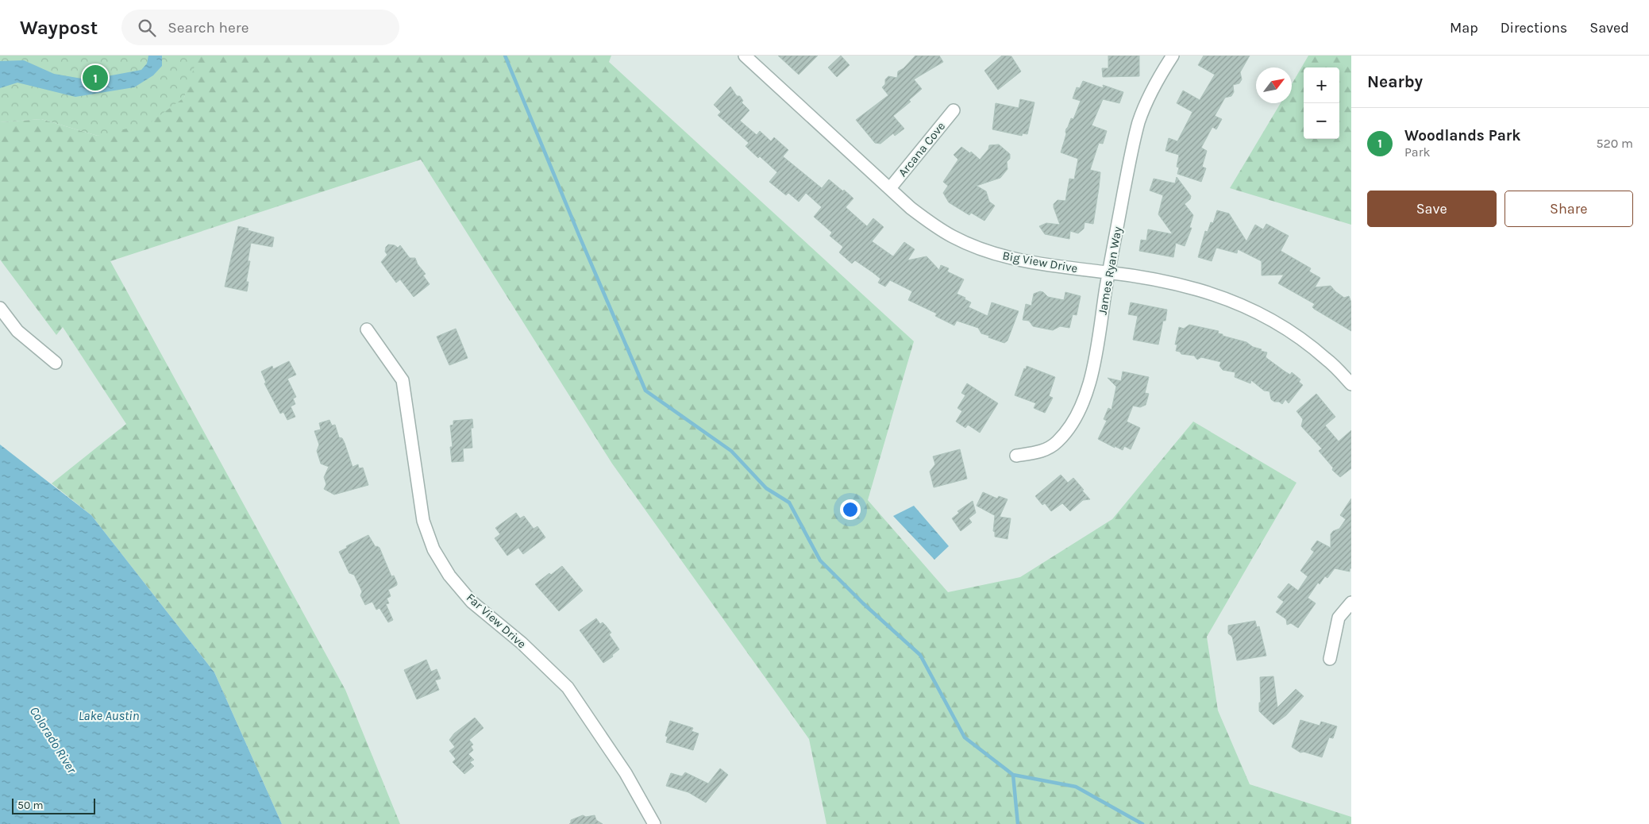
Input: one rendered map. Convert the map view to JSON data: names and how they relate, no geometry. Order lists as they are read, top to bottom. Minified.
{"streets":{"street":["Arcana Cove","Big View Drive","James Ryan Way","Far View Drive"]},"crossings":[["Arcana Cove","Big View Drive"],["Big View Drive","James Ryan Way"]],"water":["Lake Austin","Colorado River"],"scale_bar":"50 m","north":"top right","page":{"header":"Waypost","search":"Search here","nav":["Map","Directions","Saved"],"heading":"Nearby","pins":"1","map_buttons":["+","−"],"list":[{"mark":"1","name":"Woodlands Park","note":"Park","value":"520 m"}],"buttons":["Save","Share"],"scale":"50 m"}}
